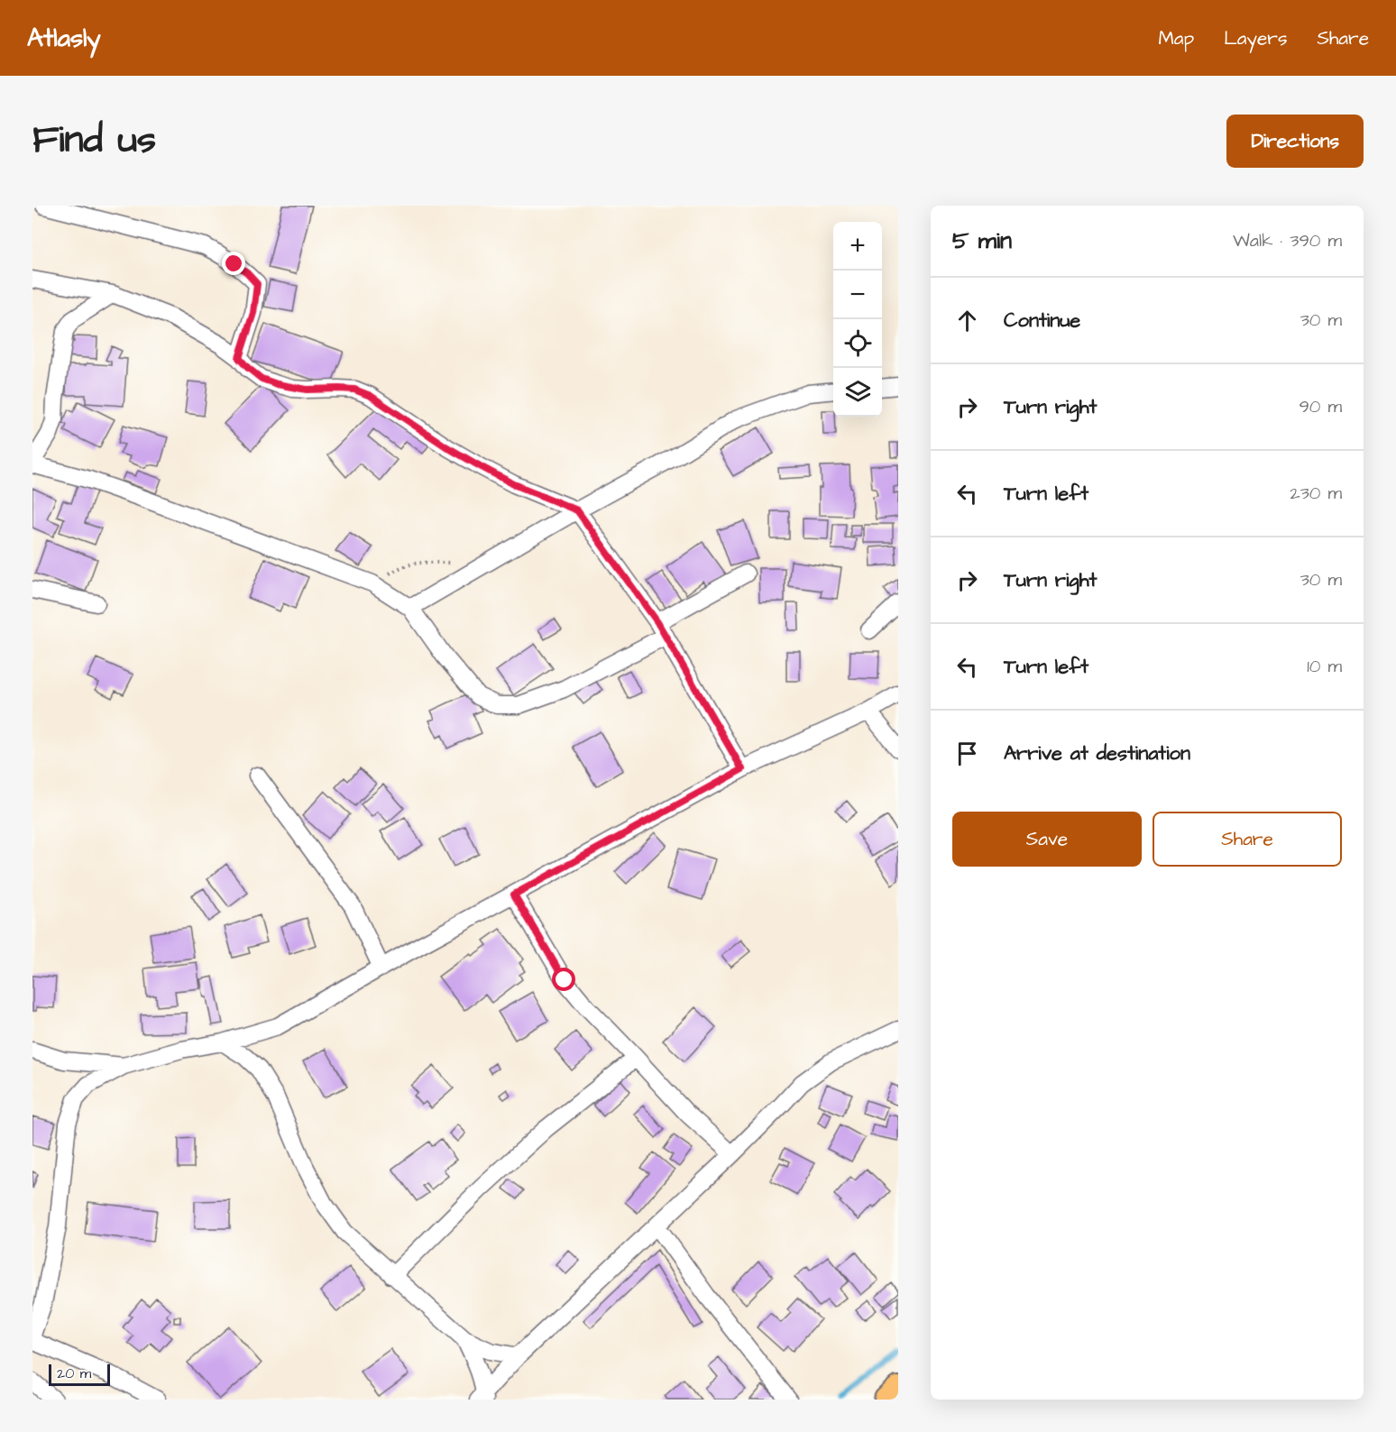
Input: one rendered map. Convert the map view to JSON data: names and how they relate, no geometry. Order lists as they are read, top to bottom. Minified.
{"scale_bar":"20 m","page":{"header":"Atlasly","nav":["Map","Layers","Share"],"title":"Find us","buttons":["Directions",["Save","Share"]],"heading":["5 min","Walk · 390 m"],"map_buttons":["+","−"],"list":[["Continue","30 m"],["Turn right","90 m"],["Turn left","230 m"],["Turn right","30 m"],["Turn left","10 m"],"Arrive at destination"],"scale":"20 m"}}
